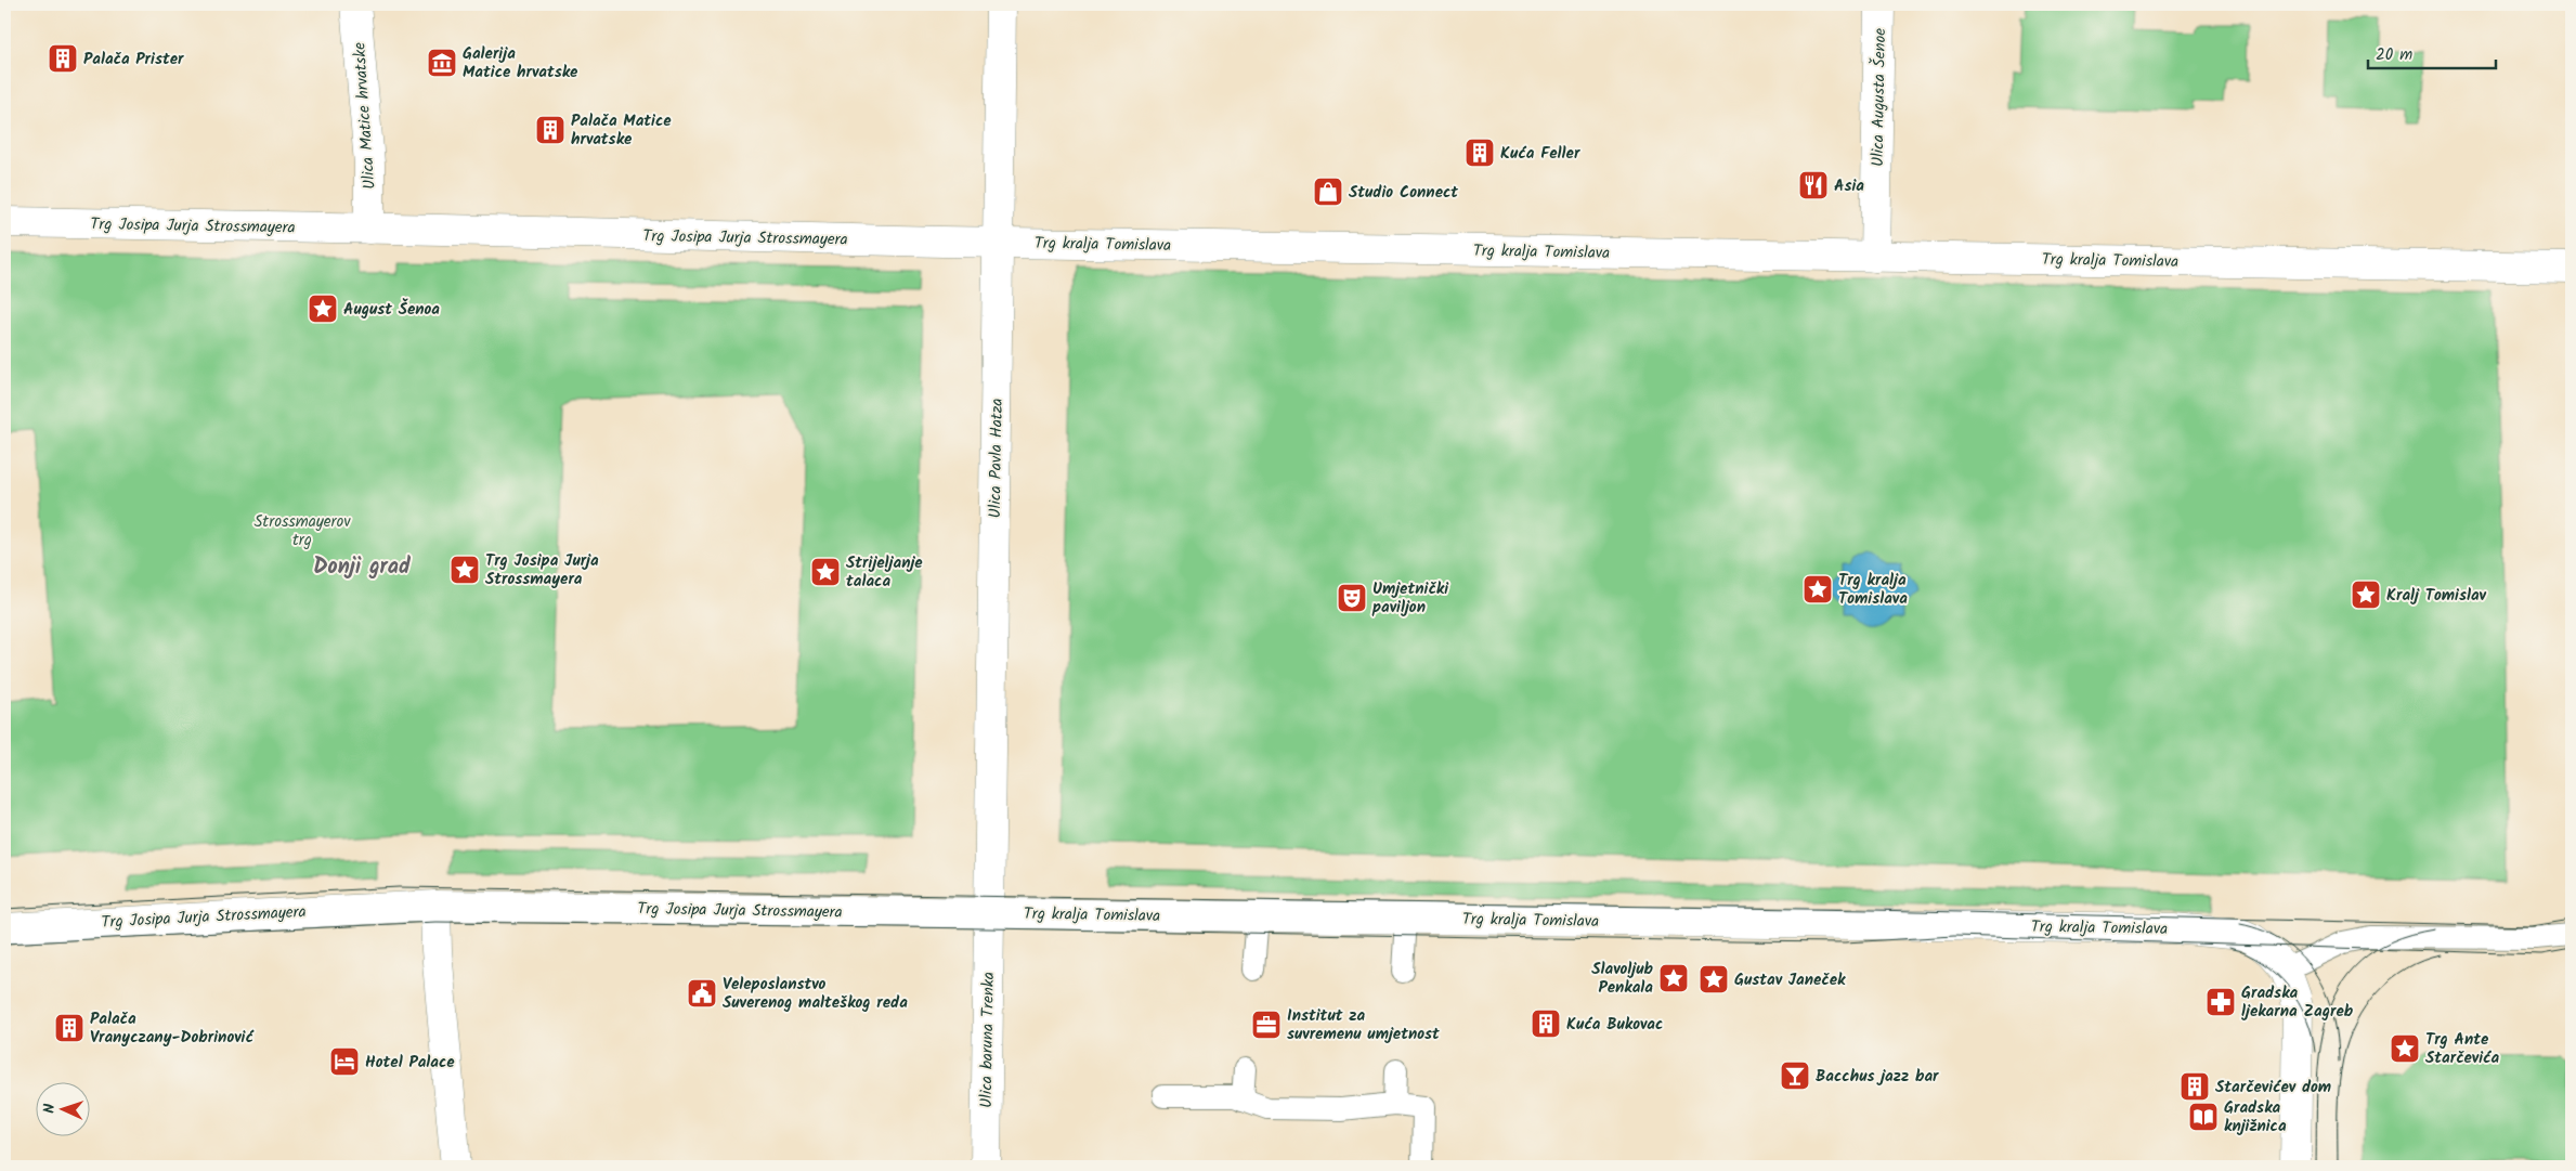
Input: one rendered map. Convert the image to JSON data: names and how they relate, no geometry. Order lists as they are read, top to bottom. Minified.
{"streets":{"street":["Ulica Augusta Šenoe","Ulica Matice hrvatske","Trg Josipa Jurja Strossmayera","Trg kralja Tomislava","Ulica Pavla Hatza","Ulica baruna Trenka"]},"crossings":[["Ulica Augusta Šenoe","Trg kralja Tomislava"],["Ulica Matice hrvatske","Trg Josipa Jurja Strossmayera"],["Trg Josipa Jurja Strossmayera","Trg kralja Tomislava"],["Trg Josipa Jurja Strossmayera","Ulica Pavla Hatza"],["Trg Josipa Jurja Strossmayera","Ulica baruna Trenka"],["Trg kralja Tomislava","Ulica Pavla Hatza"],["Trg kralja Tomislava","Ulica baruna Trenka"],["Ulica Pavla Hatza","Ulica baruna Trenka"]],"districts":["Donji grad"],"parks":["Strossmayerov trg"],"places":{"building":["Palača Prister","Palača Matice hrvatske","Kuća Feller","Kuća Bukovac","Palača Vranyczany-Dobrinović","Starčevićev dom"],"museum":["Galerija Matice hrvatske"],"restaurant":["Asia"],"shop":["Studio Connect"],"place":["August Šenoa","Trg Josipa Jurja Strossmayera","Strijeljanje talaca","Trg kralja Tomislava","Kralj Tomislav","Slavoljub Penkala","Gustav Janeček","Trg Ante Starčevića"],"theatre":["Umjetnički paviljon"],"public building":["Veleposlanstvo Suverenog malteškog reda"],"pharmacy":["Gradska ljekarna Zagreb"],"office":["Institut za suvremenu umjetnost"],"hotel":["Hotel Palace"],"bar":["Bacchus jazz bar"],"library":["Gradska knjižnica"]},"scale_bar":"20 m","north":"left"}
